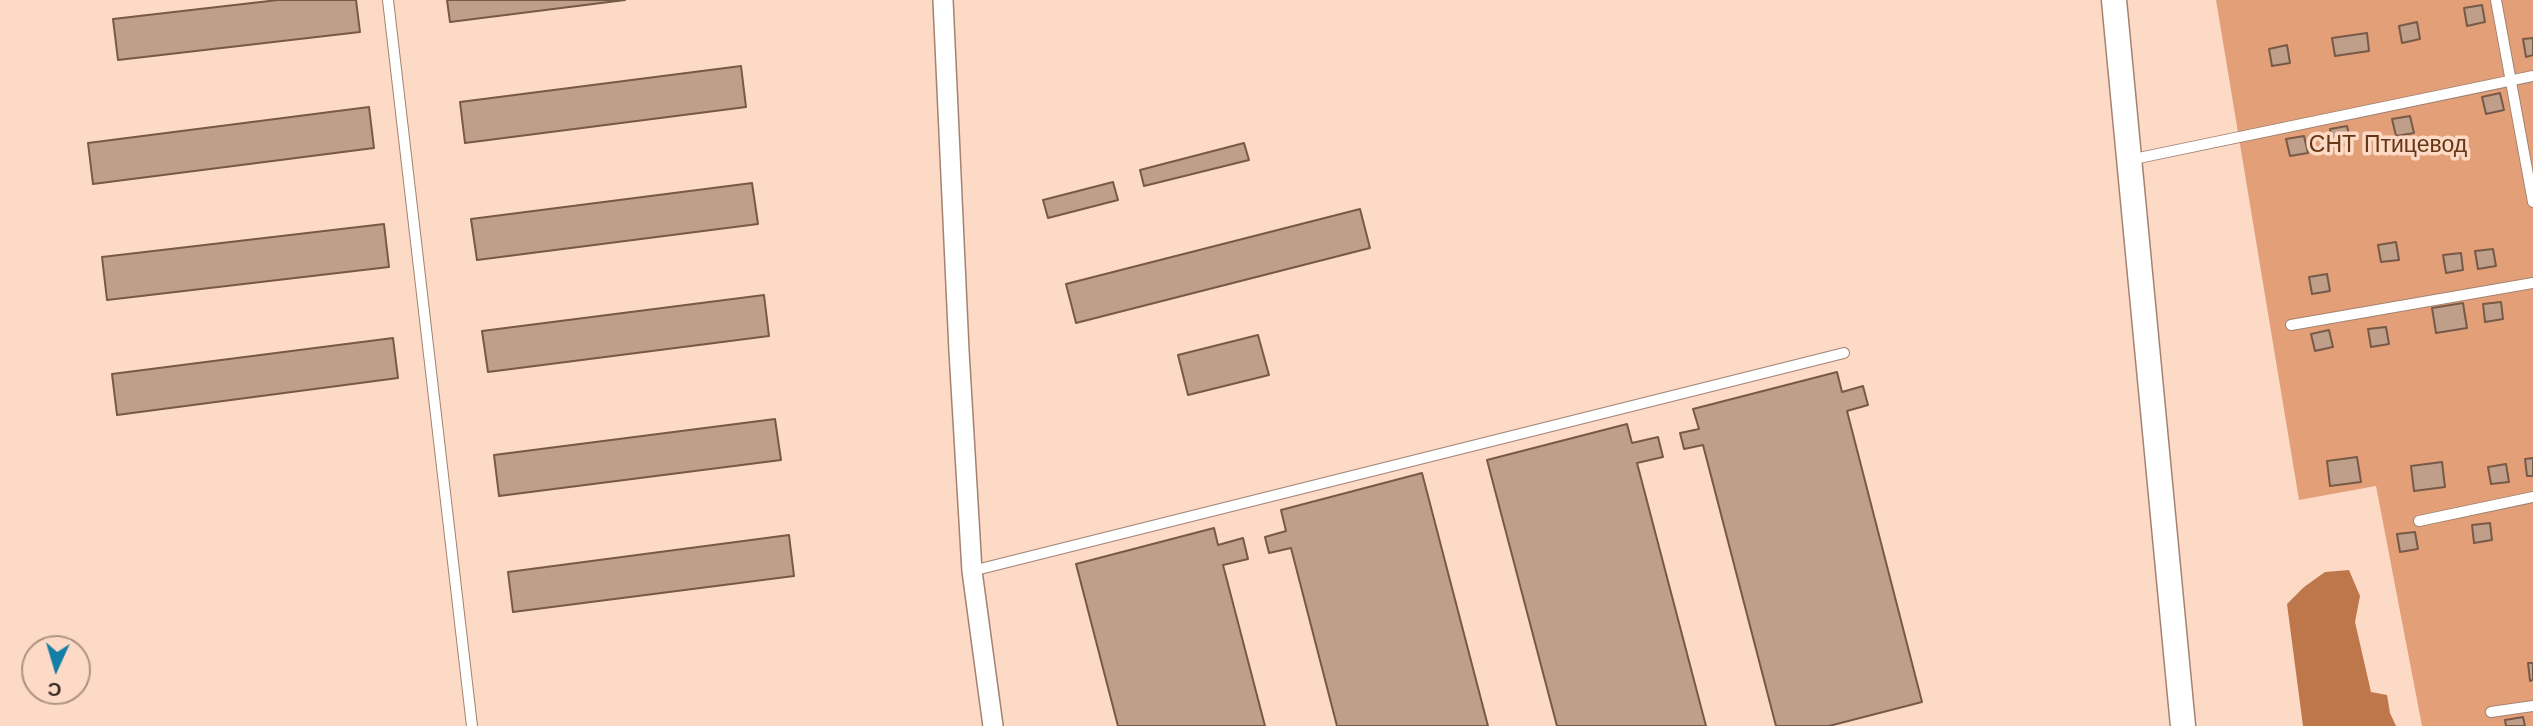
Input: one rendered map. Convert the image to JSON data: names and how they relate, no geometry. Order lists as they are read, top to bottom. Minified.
{"parks":["СНТ Птицевод"],"north":"bottom"}
